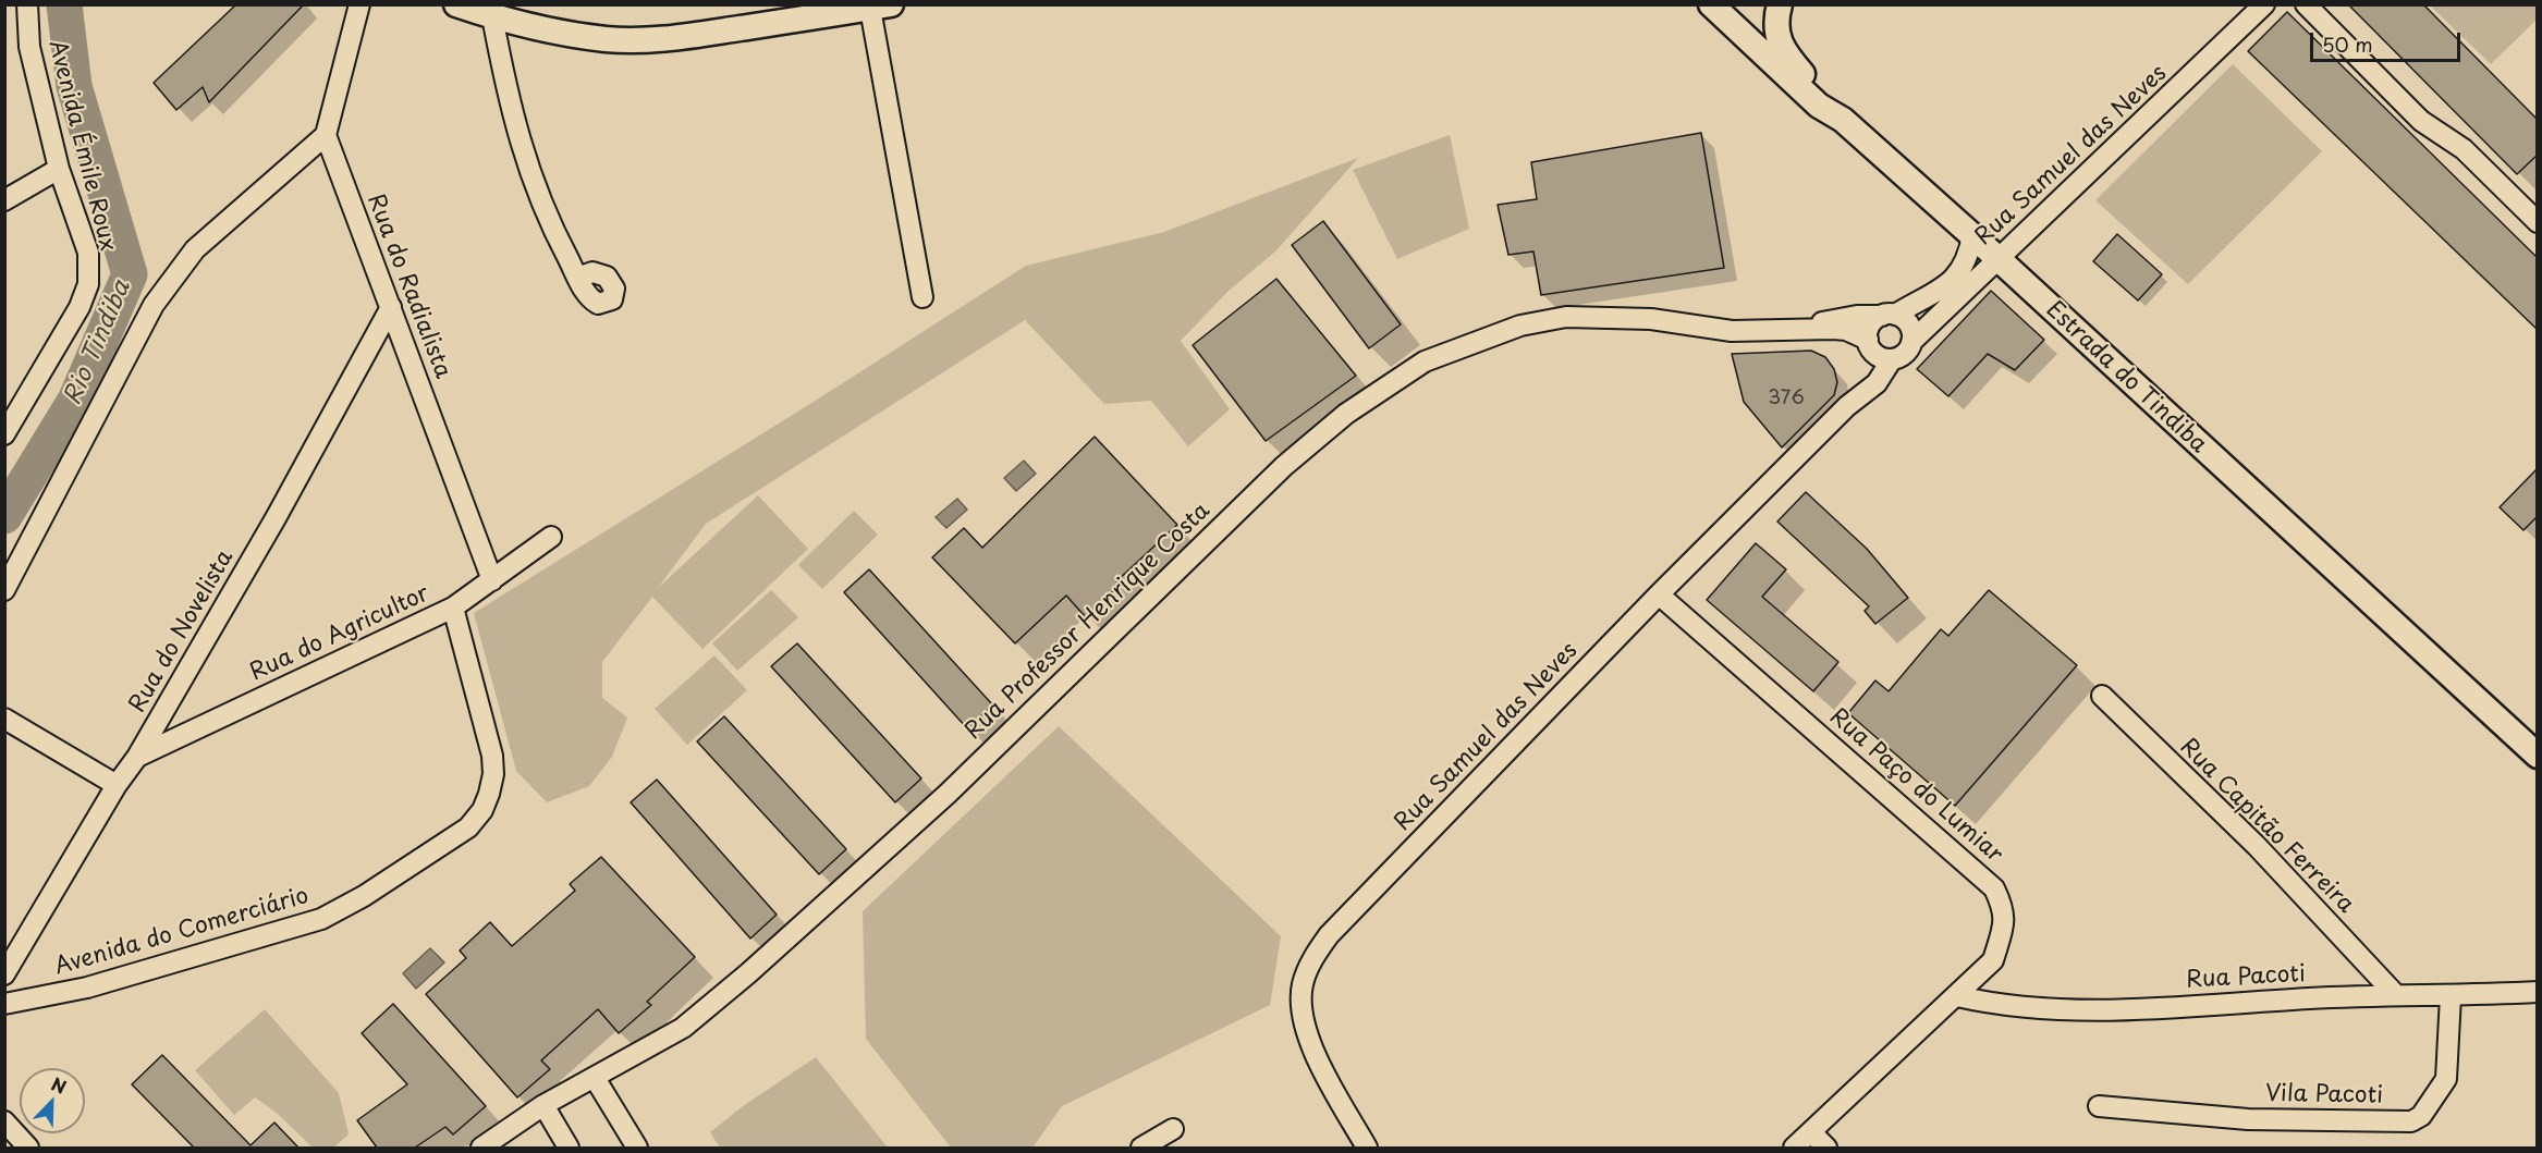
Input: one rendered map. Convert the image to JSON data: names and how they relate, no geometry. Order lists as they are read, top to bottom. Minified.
{"streets":{"main road":["Estrada do Tindiba"],"street":["Avenida Émile Roux","Rua Samuel das Neves","Rua do Radialista","Rua Professor Henrique Costa","Rua do Novelista","Rua do Agricultor","Rua Paço do Lumiar","Rua Capitão Ferreira","Avenida do Comerciário","Rua Pacoti","Vila Pacoti"]},"crossings":[["Rua Samuel das Neves","Estrada do Tindiba"],["Rua Samuel das Neves","Rua Professor Henrique Costa"],["Rua Samuel das Neves","Rua Paço do Lumiar"],["Rua do Radialista","Rua do Novelista"],["Rua do Radialista","Rua do Agricultor"],["Estrada do Tindiba","Rua Professor Henrique Costa"],["Rua do Novelista","Rua do Agricultor"],["Rua do Agricultor","Avenida do Comerciário"],["Rua Paço do Lumiar","Rua Pacoti"],["Rua Capitão Ferreira","Rua Pacoti"],["Rua Pacoti","Vila Pacoti"]],"water":["Rio Tindiba"],"house_numbers":["376"],"scale_bar":"50 m","north":"top right"}
